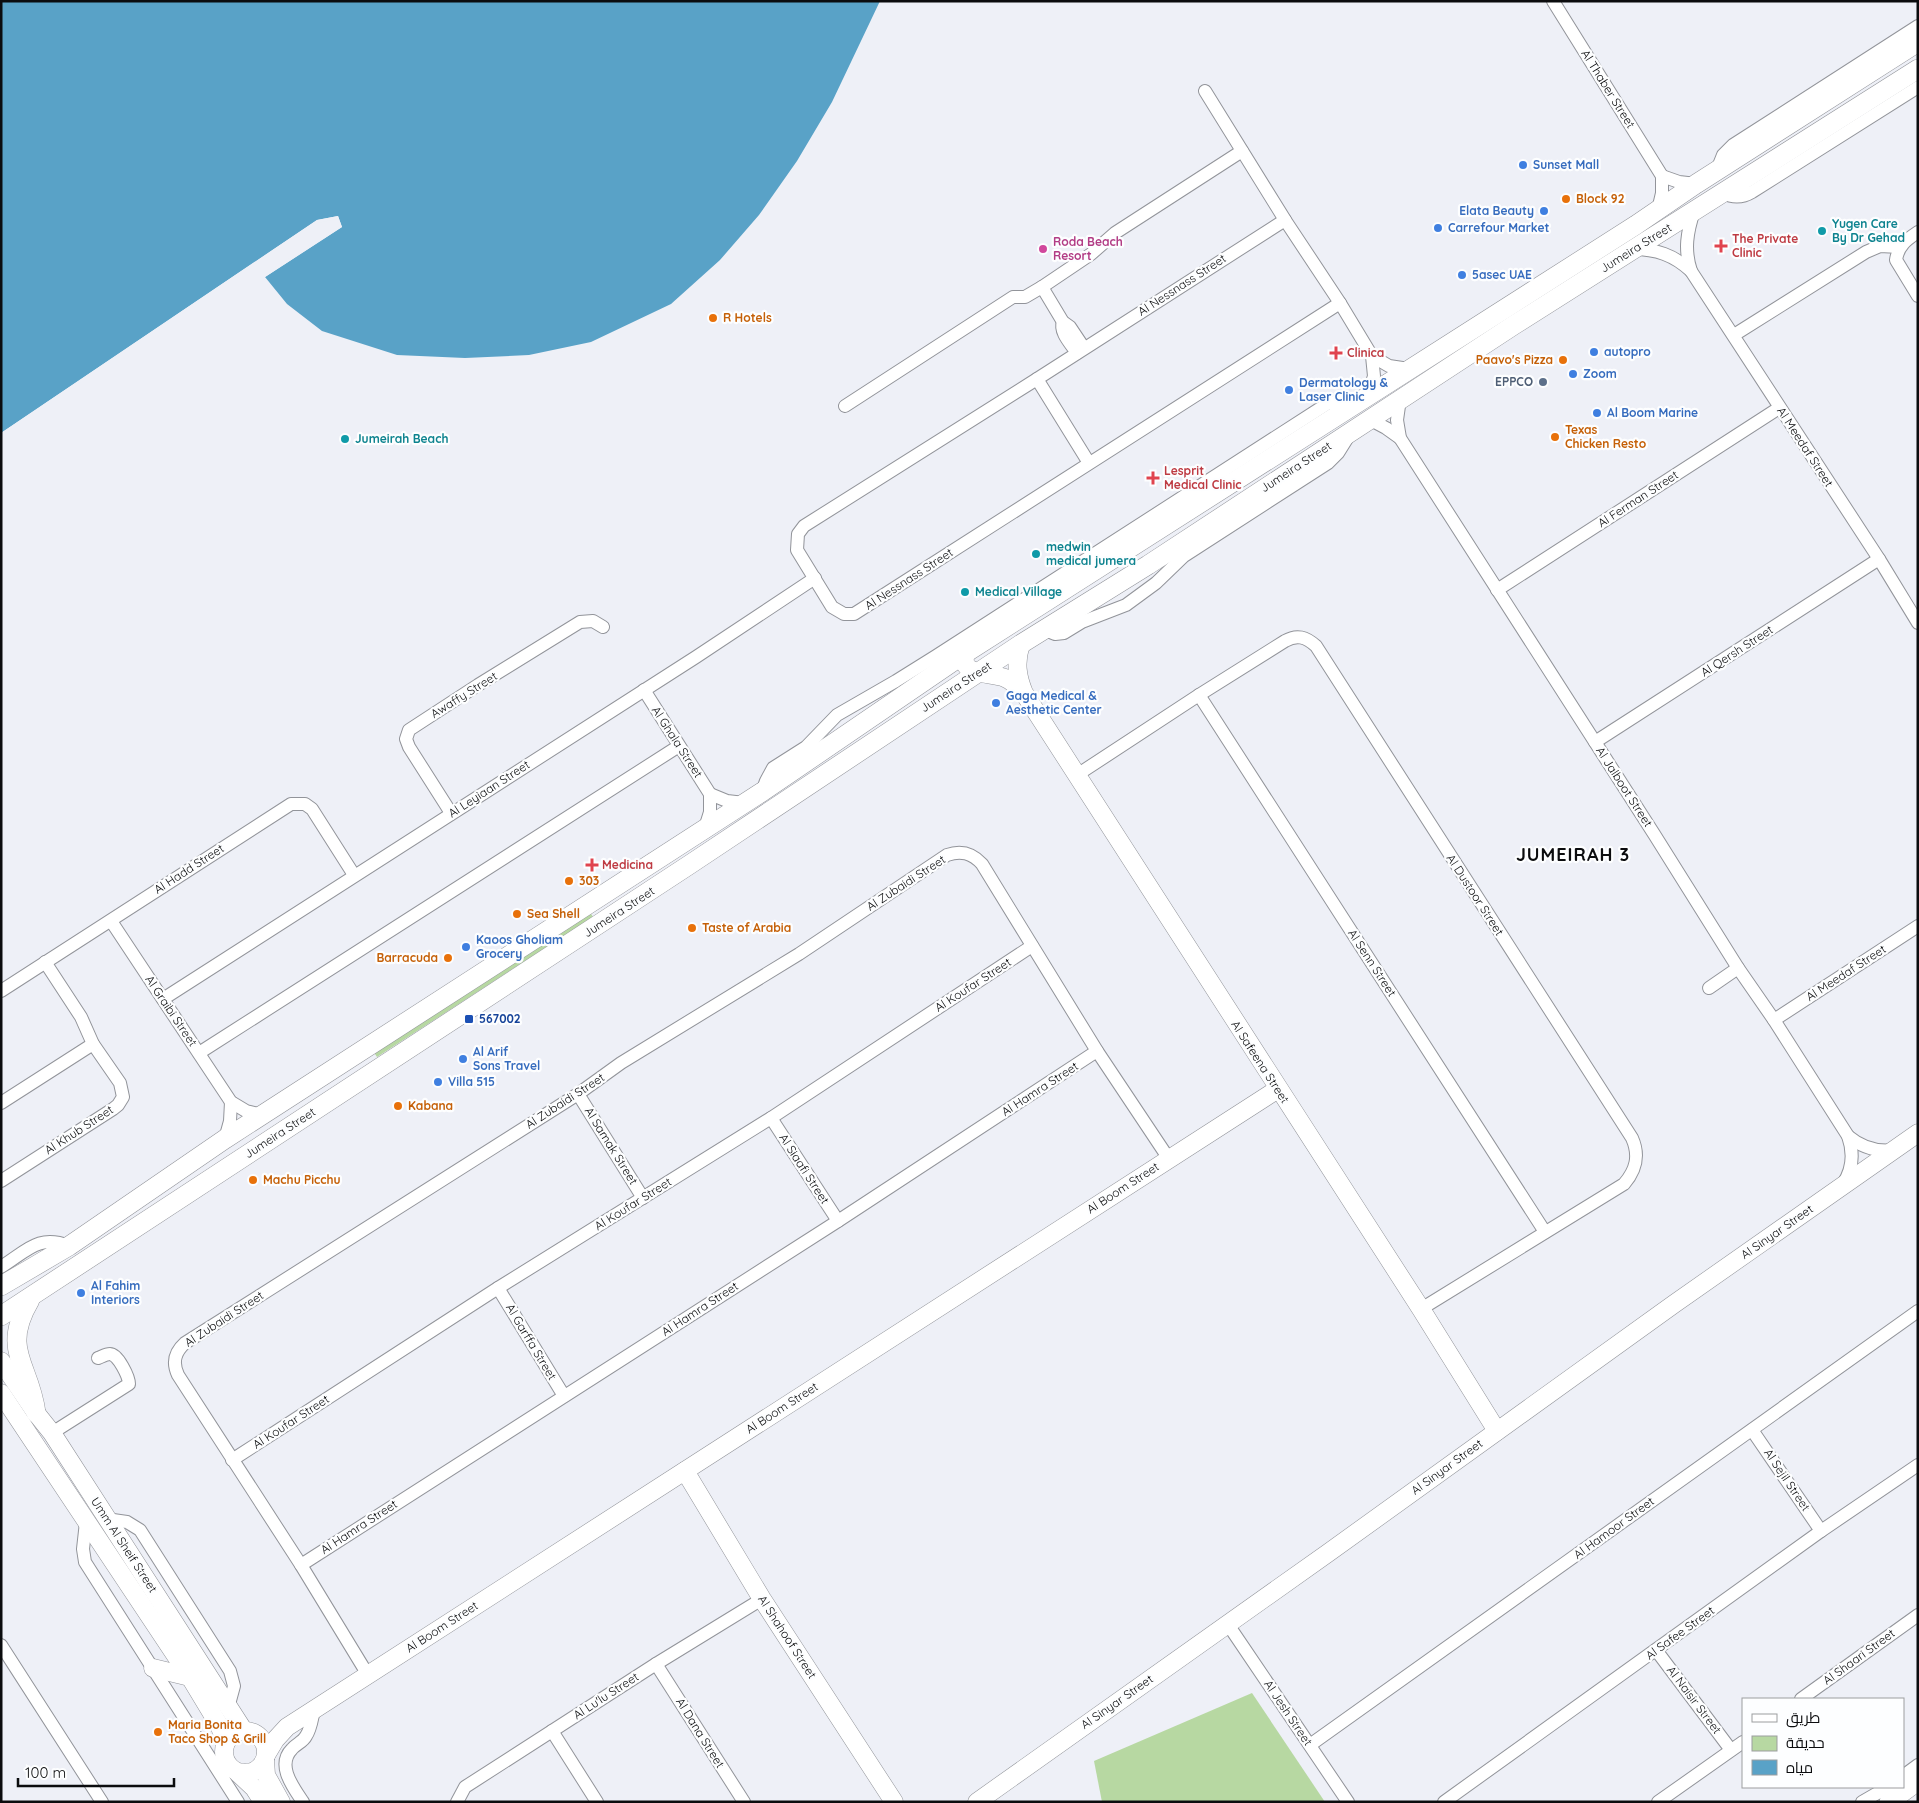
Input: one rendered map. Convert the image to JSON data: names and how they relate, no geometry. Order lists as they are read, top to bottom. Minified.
{"streets":{"main road":["Jumeira Street"],"street":["Al Thaber Street","Al Nessnass Street","Al Meedaf Street","Al Ferman Street","Al Qersh Street","Awaffy Street","Al Ghala Street","Al Jalboot Street","Al Leyiaan Street","Al Hadd Street","Al Zubaidi Street","Al Dustoor Street","Al Senn Street","Al Koufar Street","Al Graibi Street","Al Safeena Street","Al Hamra Street","Al Khub Street","Al Samak Street","Al Siaafi Street","Al Boom Street","Al Sinyar Street","Al Garffa Street","Al Sejil Street","Al Hamoor Street","Umm Al Sheif Street","Al Safee Street","Al Shahoof Street","Al Shaari Street","Al Lu'lu Street","Al Naisir Street","Al Jesh Street","Al Dana Street"]},"crossings":[["Jumeira Street","Al Meedaf Street"],["Jumeira Street","Al Jalboot Street"],["Jumeira Street","Al Safeena Street"],["Al Nessnass Street","Al Leyiaan Street"],["Al Meedaf Street","Al Ferman Street"],["Al Meedaf Street","Al Qersh Street"],["Al Meedaf Street","Al Jalboot Street"],["Al Ferman Street","Al Jalboot Street"],["Al Qersh Street","Al Jalboot Street"],["Awaffy Street","Al Leyiaan Street"],["Al Ghala Street","Al Leyiaan Street"],["Al Jalboot Street","Al Sinyar Street"],["Al Leyiaan Street","Al Hadd Street"],["Al Leyiaan Street","Al Graibi Street"],["Al Hadd Street","Al Graibi Street"],["Al Hadd Street","Al Khub Street"],["Al Zubaidi Street","Al Koufar Street"],["Al Zubaidi Street","Al Hamra Street"],["Al Zubaidi Street","Al Samak Street"],["Al Zubaidi Street","Al Boom Street"],["Al Dustoor Street","Al Senn Street"],["Al Dustoor Street","Al Safeena Street"],["Al Koufar Street","Al Samak Street"],["Al Koufar Street","Al Siaafi Street"],["Al Koufar Street","Al Garffa Street"],["Al Safeena Street","Al Boom Street"],["Al Safeena Street","Al Sinyar Street"],["Al Hamra Street","Al Siaafi Street"],["Al Hamra Street","Al Garffa Street"],["Al Boom Street","Umm Al Sheif Street"],["Al Boom Street","Al Shahoof Street"],["Al Sinyar Street","Al Jesh Street"],["Al Sejil Street","Al Hamoor Street"],["Al Sejil Street","Al Safee Street"],["Al Hamoor Street","Al Jesh Street"],["Al Safee Street","Al Naisir Street"],["Al Shahoof Street","Al Lu'lu Street"],["Al Lu'lu Street","Al Dana Street"]],"districts":["JUMEIRAH 3"],"places":{"other":["Sunset Mall","Block 92","Elata Beauty","Carrefour Market","Yugen Care By Dr Gehad","Roda Beach Resort","5asec UAE","R Hotels","autopro","Paavo's Pizza","Zoom","EPPCO","Dermatology & Laser Clinic","Al Boom Marine","Texas Chicken Resto","Jumeirah Beach","medwin medical jumera","Medical Village","Gaga Medical & Aesthetic Center","303","Sea Shell","Taste of Arabia","Kaoos Gholiam Grocery","Barracuda","Al Arif Sons Travel","Villa 515","Kabana","Machu Picchu","Al Fahim Interiors","Maria Bonita Taco Shop & Grill"],"health":["The Private Clinic","Clinica","Lesprit Medical Clinic","Medicina"],"transit":["567002"]},"legend":["طريق","حديقة","مياه"],"scale_bar":"100 m"}
